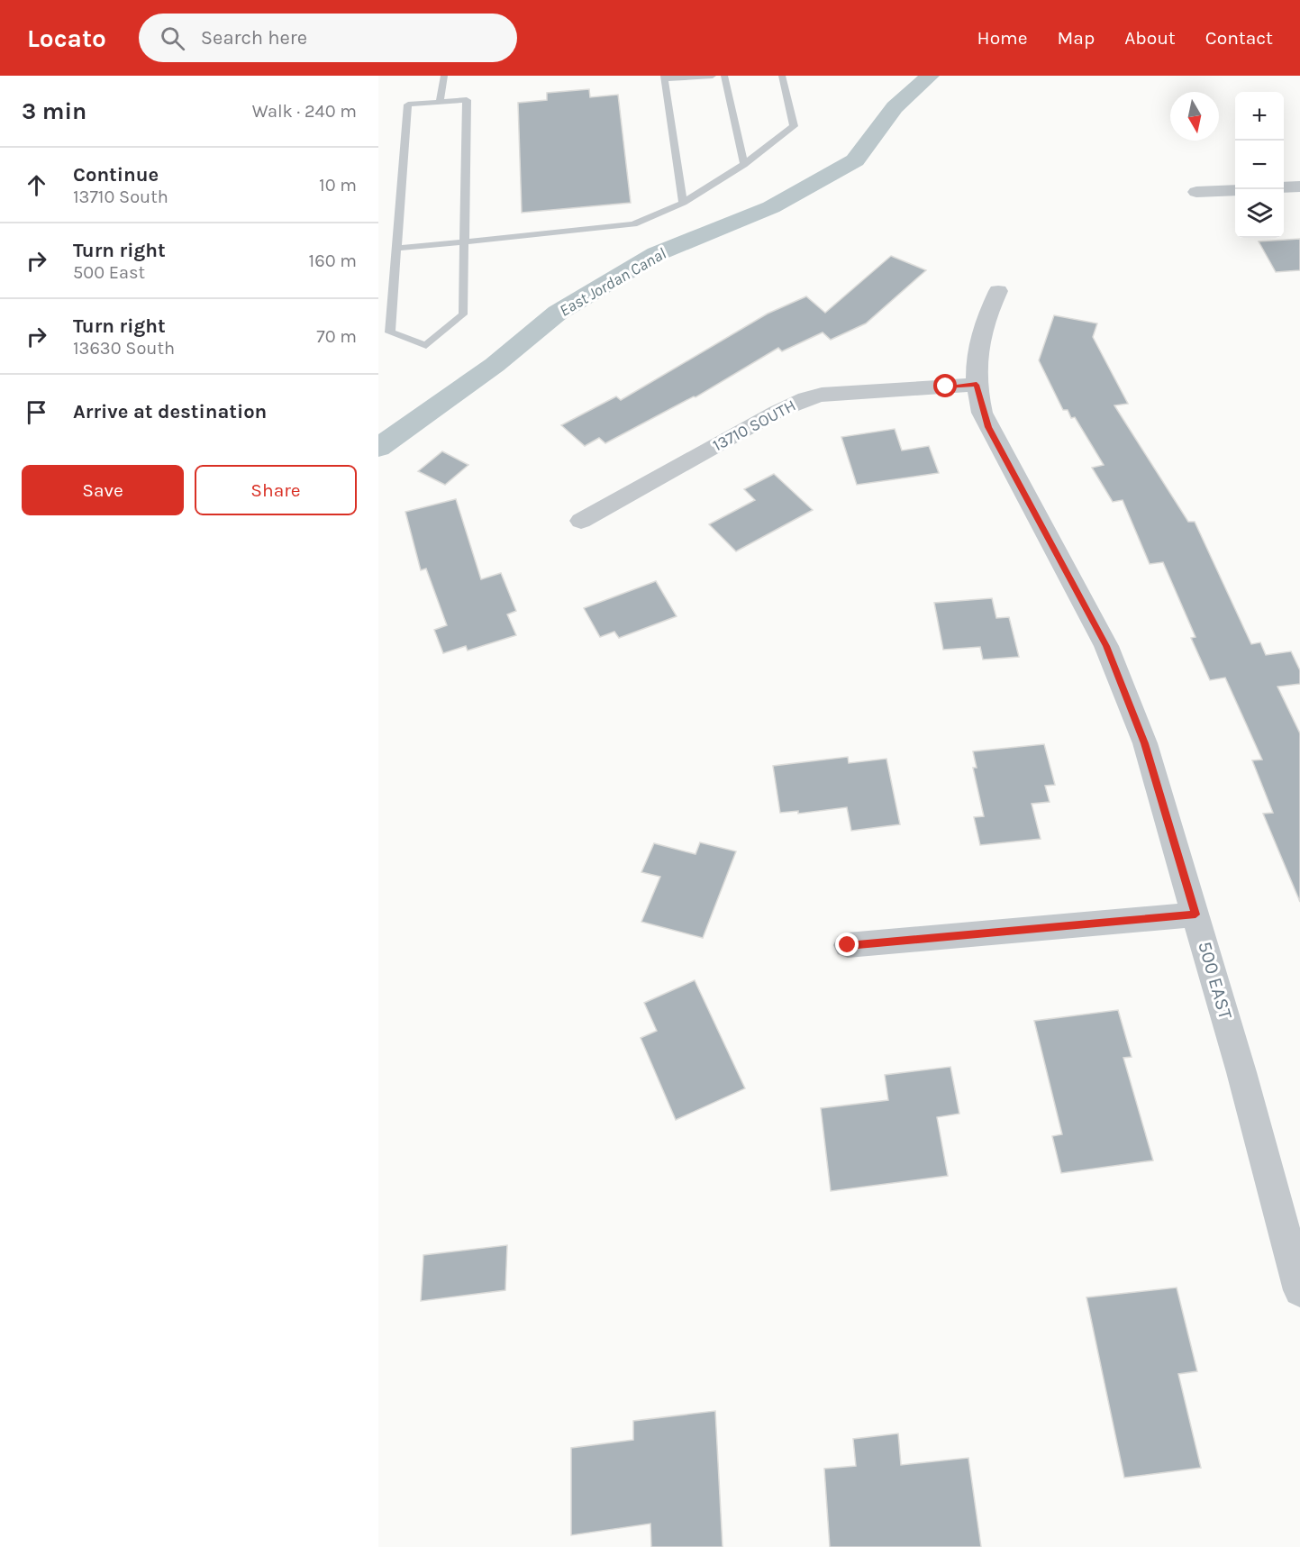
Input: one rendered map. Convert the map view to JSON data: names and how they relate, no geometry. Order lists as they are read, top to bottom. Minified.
{"streets":{"street":["13710 SOUTH","500 EAST"]},"crossings":[["13710 SOUTH","500 EAST"]],"water":["East Jordan Canal"],"north":"bottom","page":{"header":"Locato","search":"Search here","nav":["Home","Map","About","Contact"],"heading":["3 min","Walk · 240 m"],"map_buttons":["+","−"],"list":[["Continue","13710 South","10 m"],["Turn right","500 East","160 m"],["Turn right","13630 South","70 m"],"Arrive at destination"],"buttons":["Save","Share"]}}
